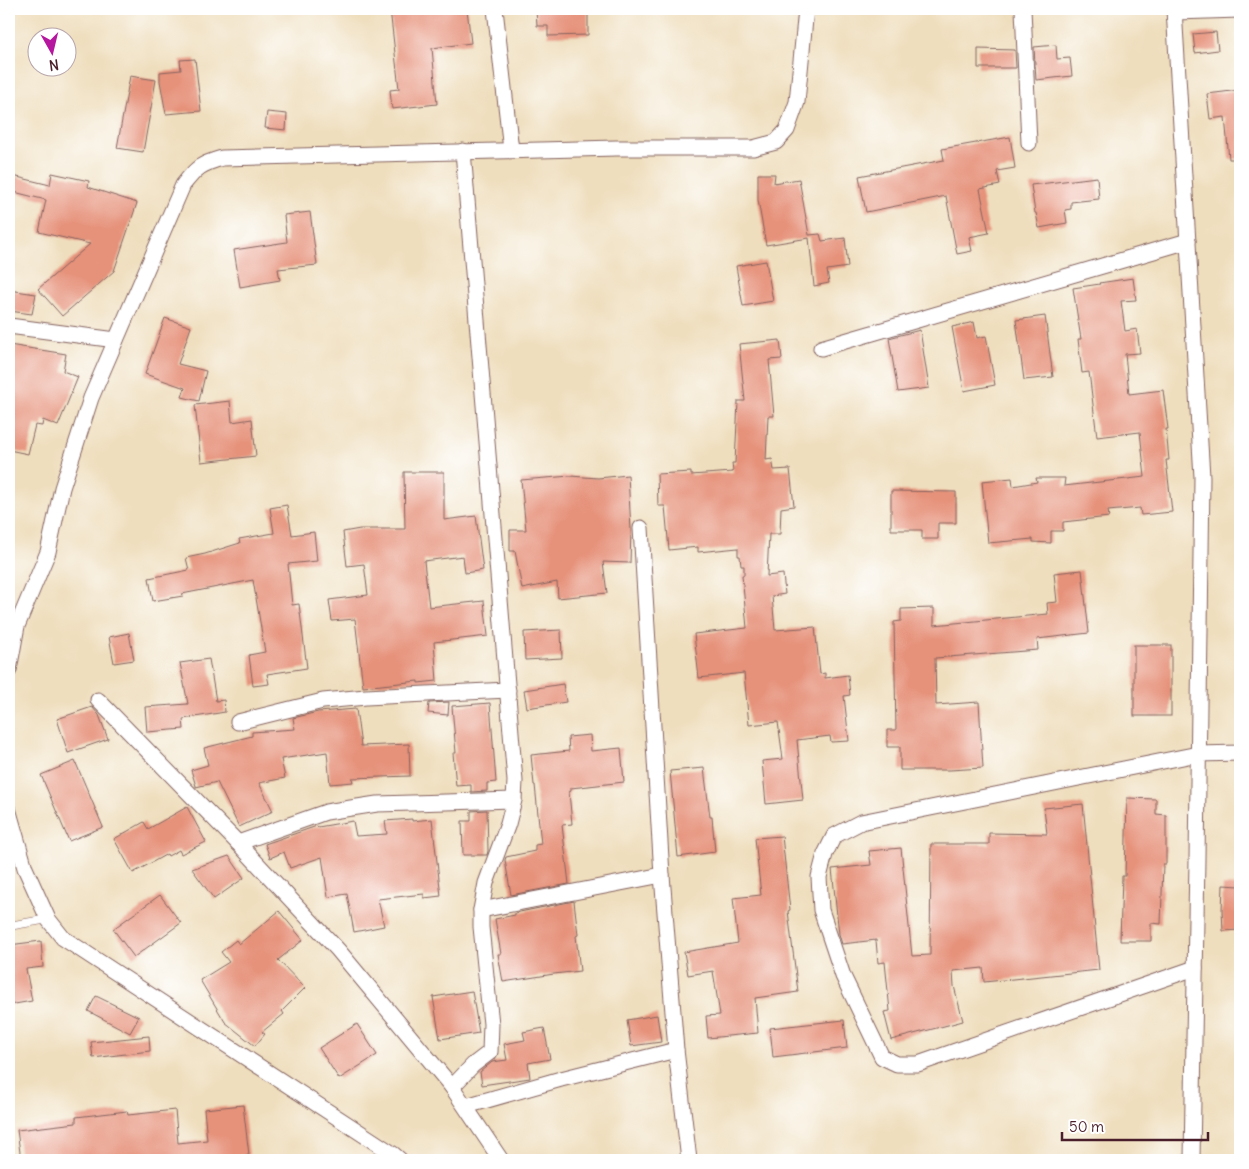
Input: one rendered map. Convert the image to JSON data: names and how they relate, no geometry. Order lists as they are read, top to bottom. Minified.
{"scale_bar":"50 m","north":"bottom"}
